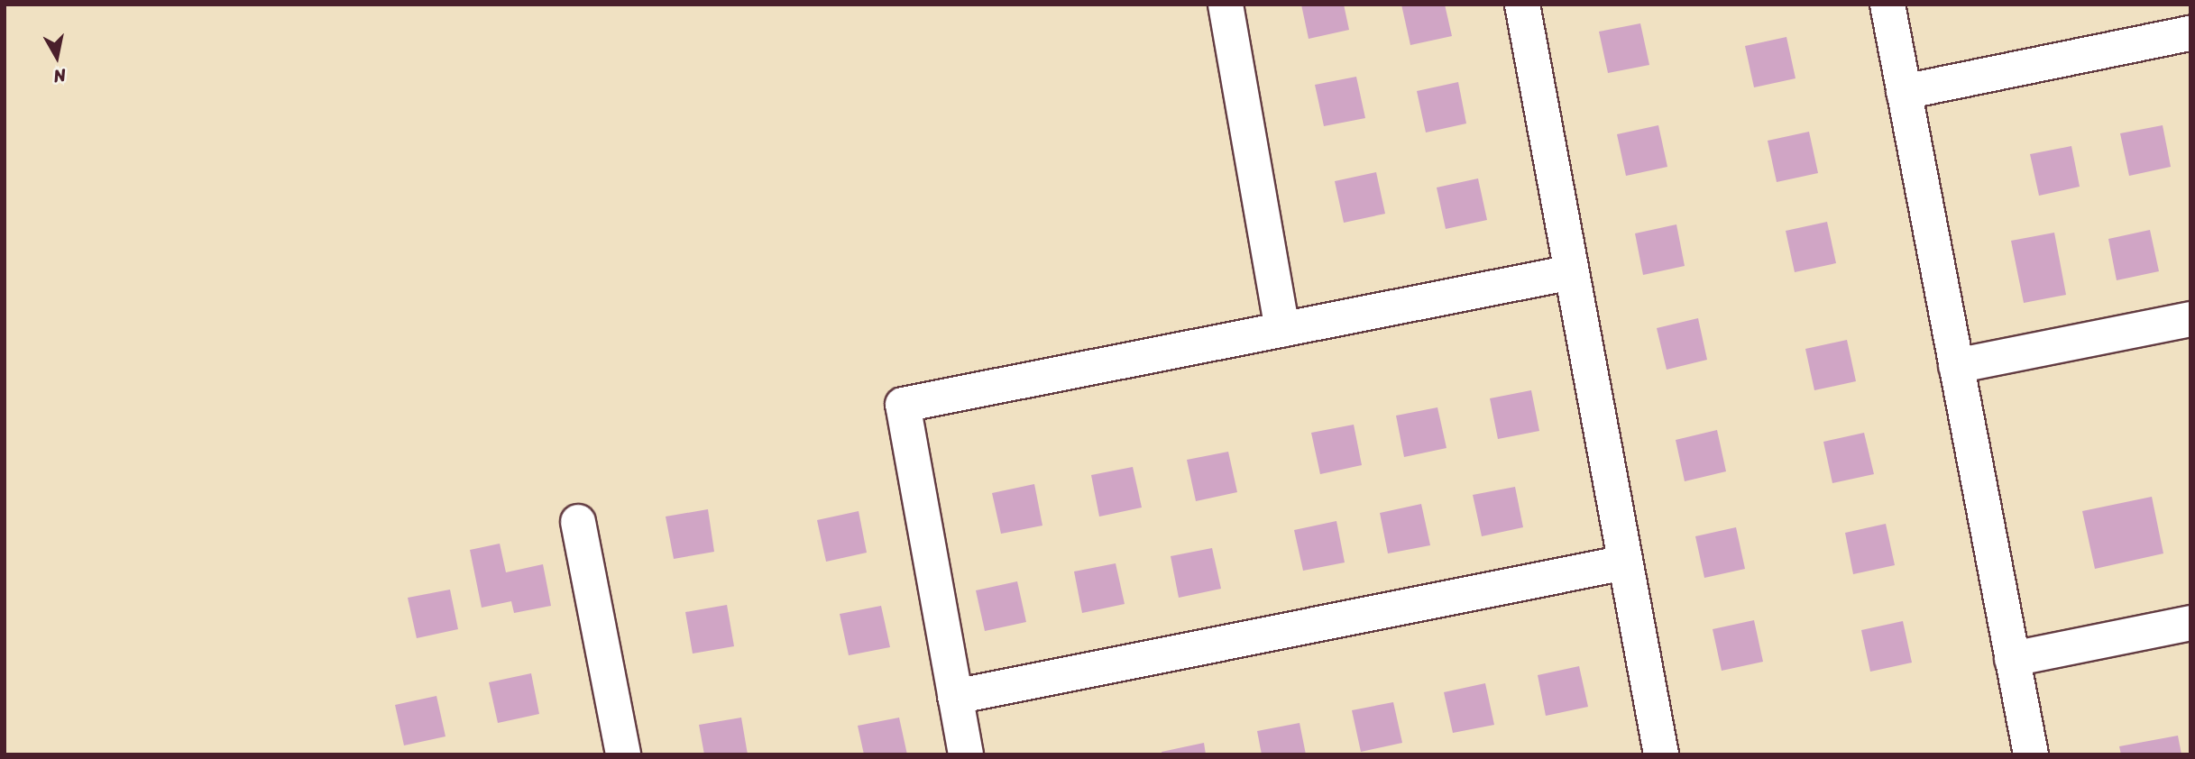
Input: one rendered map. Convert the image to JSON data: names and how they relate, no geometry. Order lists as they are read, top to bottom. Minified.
{"north":"bottom"}
